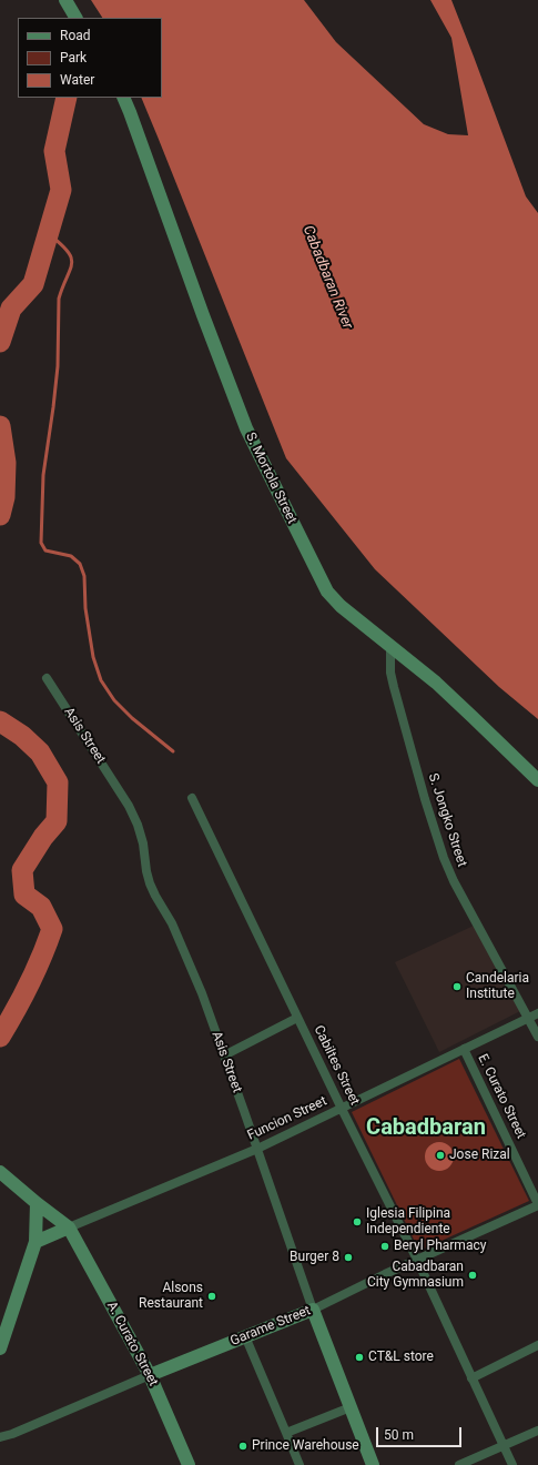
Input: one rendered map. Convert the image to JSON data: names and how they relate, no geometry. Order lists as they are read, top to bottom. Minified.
{"streets":{"street":["S. Mortola Street","Asis Street","S. Jongko Street","Cabiltes Street","E. Curato Street","Funcion Street","Garame Street","A. Curato Street"]},"crossings":[["S. Mortola Street","S. Jongko Street"],["Asis Street","Funcion Street"],["Asis Street","Garame Street"],["S. Jongko Street","Funcion Street"],["Cabiltes Street","Funcion Street"],["Cabiltes Street","Garame Street"],["E. Curato Street","Funcion Street"],["E. Curato Street","Garame Street"],["Funcion Street","A. Curato Street"],["Garame Street","A. Curato Street"]],"districts":["Cabadbaran"],"water":["Cabadbaran River"],"places":["Candelaria Institute","Jose Rizal","Iglesia Filipina Independiente","Beryl Pharmacy","Burger 8","Cabadbaran City Gymnasium","Alsons Restaurant","CT&L store","Prince Warehouse"],"legend":["Road","Park","Water"],"scale_bar":"50 m"}
